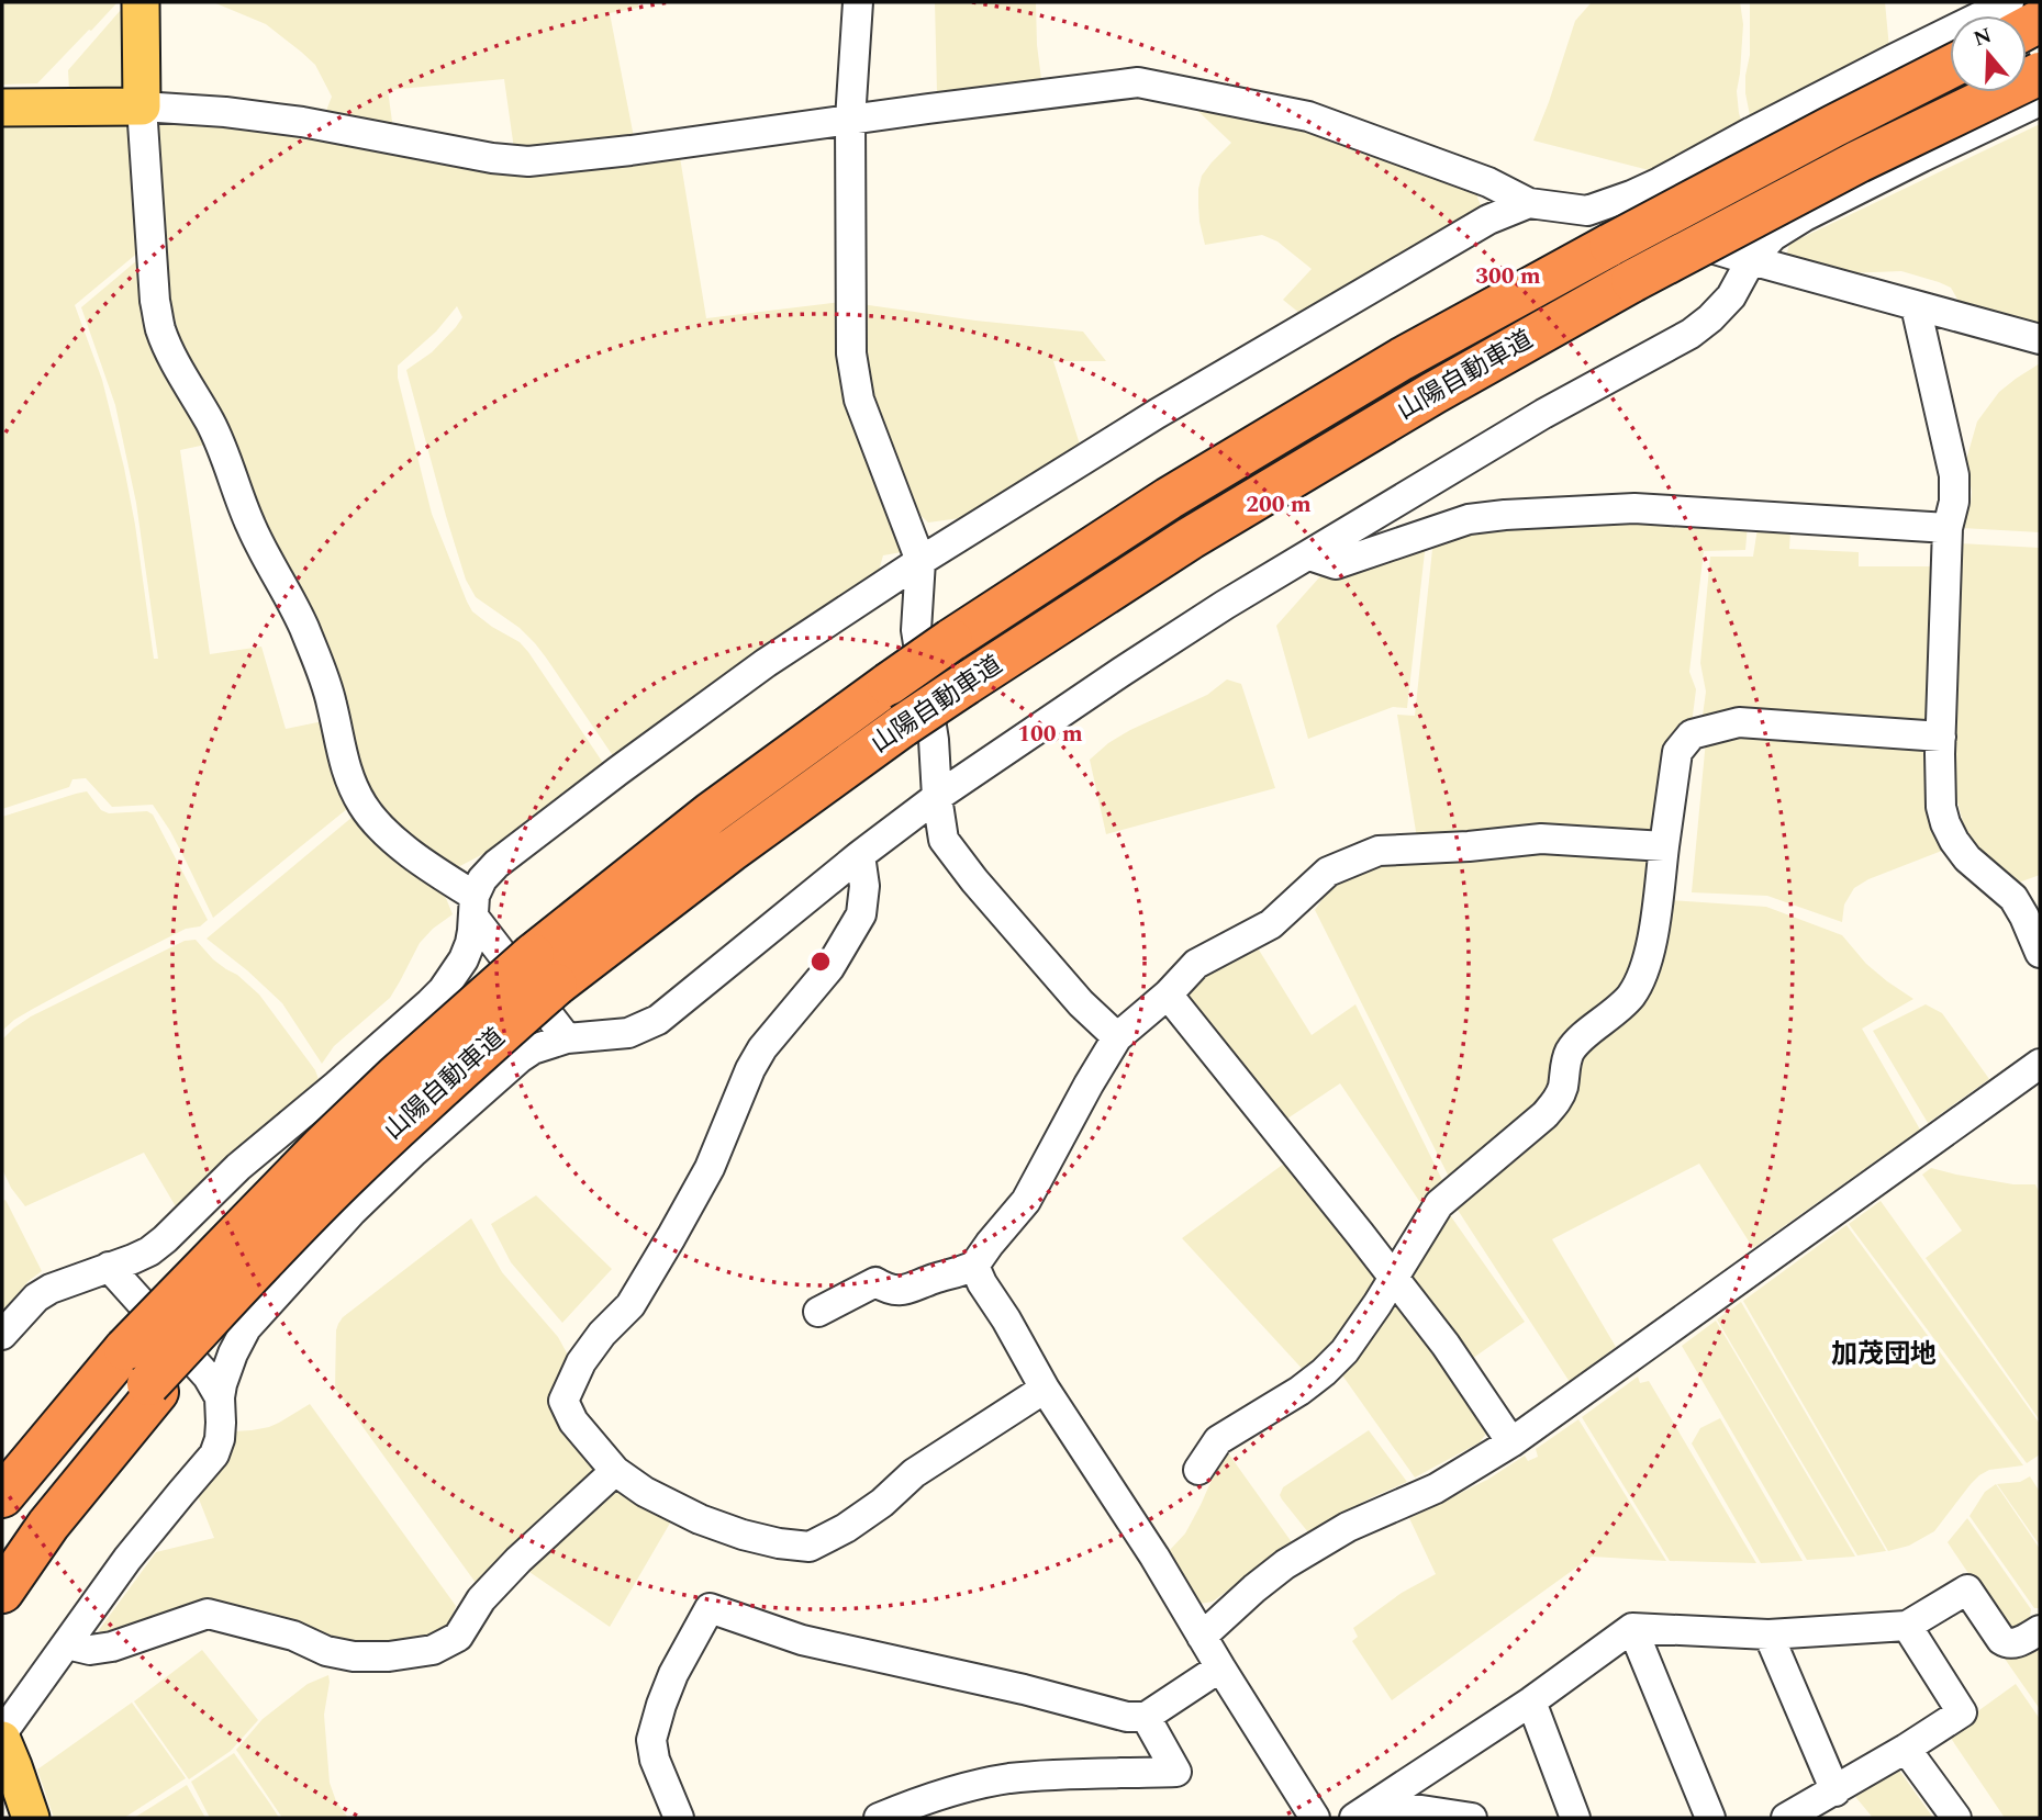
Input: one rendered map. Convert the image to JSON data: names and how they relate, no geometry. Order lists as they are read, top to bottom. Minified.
{"streets":{"highway":["山陽自動車道"]},"districts":["加茂団地"],"north":"top","rings":["300 m","200 m","100 m"]}
